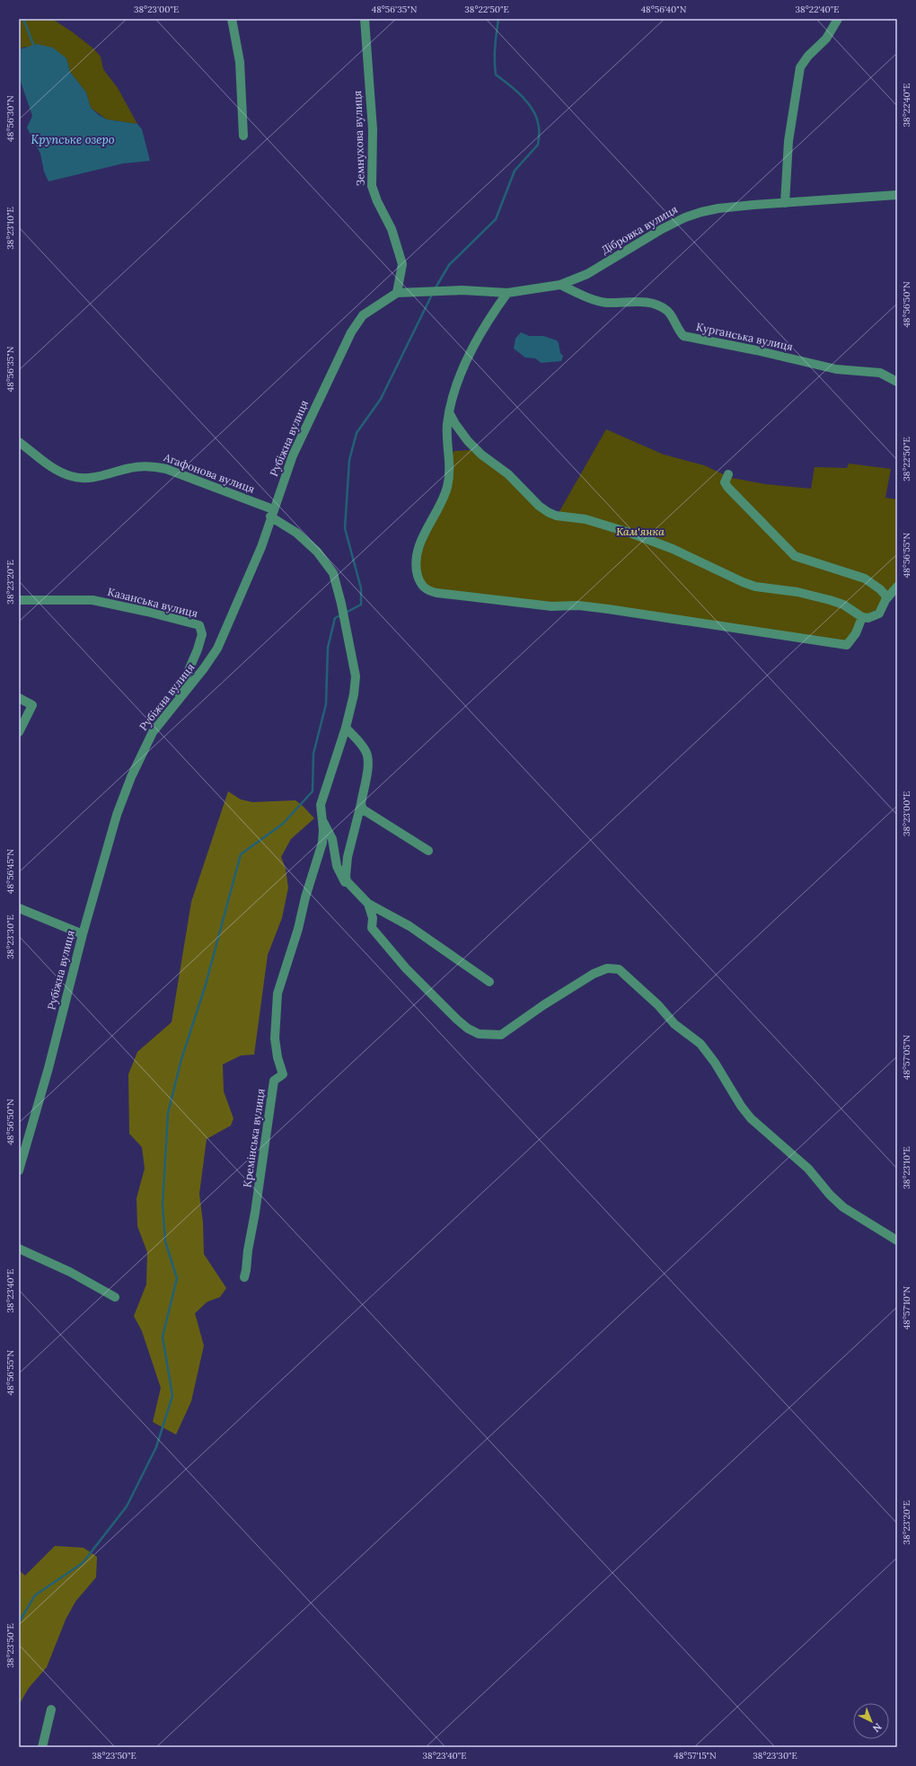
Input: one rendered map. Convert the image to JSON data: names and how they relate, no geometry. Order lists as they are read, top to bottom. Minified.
{"streets":{"street":["Земнухова вулиця","Дібровка вулиця","Курганська вулиця","Рубіжна вулиця","Агафонова вулиця","Казанська вулиця","Кремінська вулиця"]},"crossings":[["Земнухова вулиця","Дібровка вулиця"],["Земнухова вулиця","Рубіжна вулиця"],["Дібровка вулиця","Курганська вулиця"],["Дібровка вулиця","Рубіжна вулиця"],["Рубіжна вулиця","Агафонова вулиця"],["Рубіжна вулиця","Казанська вулиця"],["Рубіжна вулиця","Кремінська вулиця"],["Агафонова вулиця","Кремінська вулиця"]],"water":["Крупське озеро"],"parks":["Кам'янка"],"north":"bottom right","coordinates":["38°23'00\"E","48°56'35\"N","38°22'50\"E","48°56'40\"N","38°22'40\"E","48°56'30\"N","38°23'10\"E","48°56'50\"N","48°56'55\"N","38°23'20\"E","48°56'45\"N","38°23'30\"E","48°57'05\"N","38°23'40\"E","48°57'10\"N","38°23'50\"E","48°57'15\"N"]}
